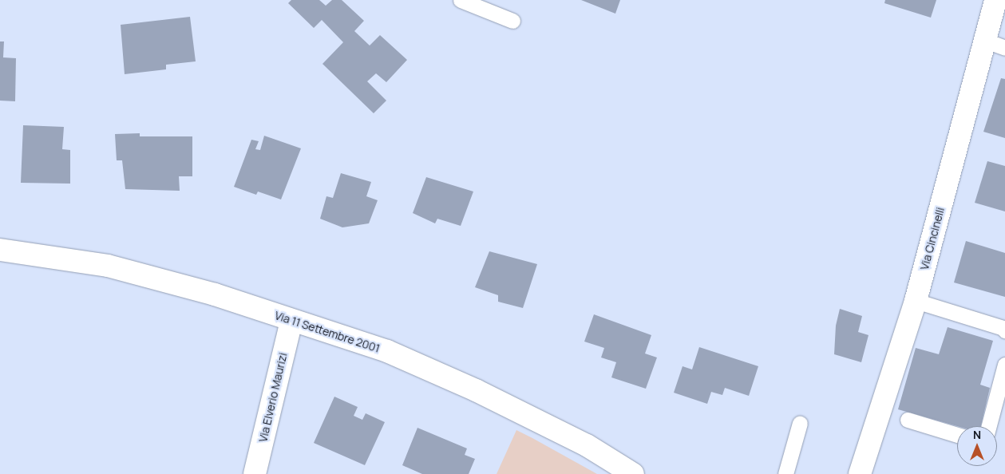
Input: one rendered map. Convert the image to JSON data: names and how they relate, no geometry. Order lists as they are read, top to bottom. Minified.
{"streets":{"street":["Via Cincinelli","Via 11 Settembre 2001","Via Elverio Maurizi"]},"crossings":[["Via 11 Settembre 2001","Via Elverio Maurizi"]],"north":"top"}
